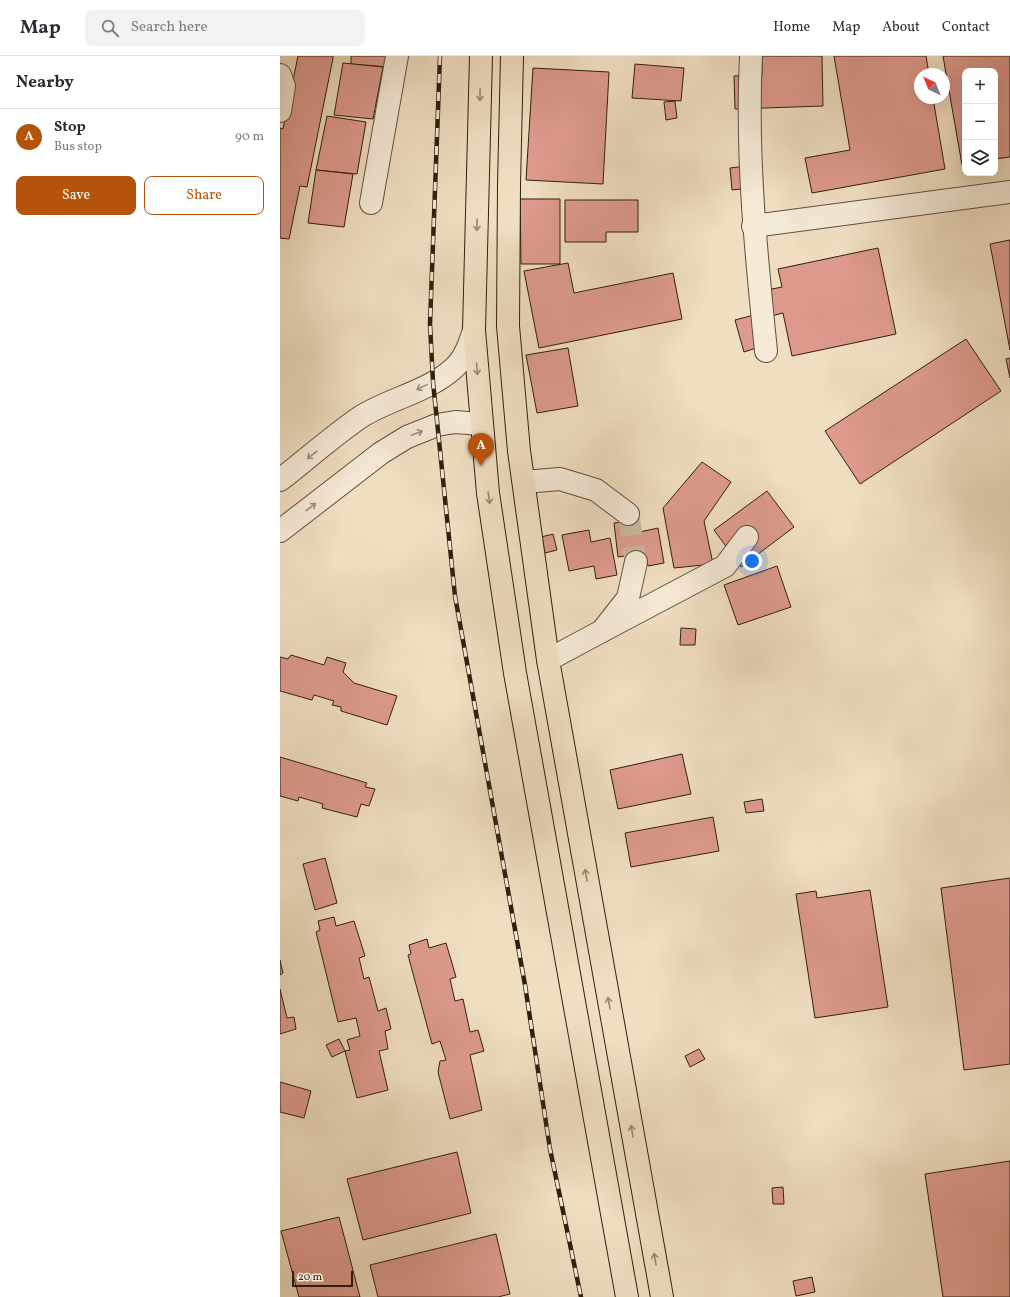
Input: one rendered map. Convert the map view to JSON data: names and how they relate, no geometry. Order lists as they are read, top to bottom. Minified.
{"scale_bar":"20 m","north":"top left","page":{"header":"Map","search":"Search here","nav":["Home","Map","About","Contact"],"heading":"Nearby","map_buttons":["+","−"],"list":[{"mark":"A","name":"Stop","note":"Bus stop","value":"90 m"}],"buttons":["Save","Share"],"pins":"A","scale":"20 m"}}
